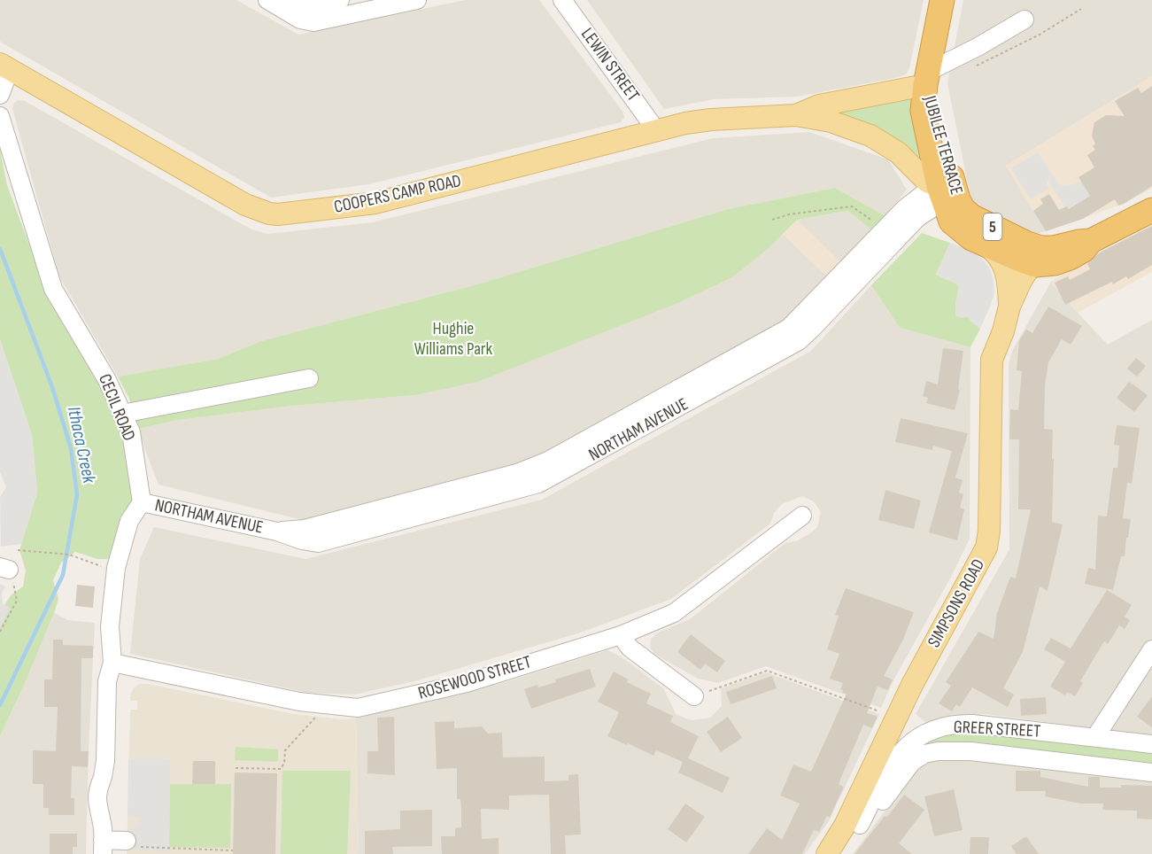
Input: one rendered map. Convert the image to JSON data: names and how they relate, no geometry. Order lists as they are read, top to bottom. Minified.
{"streets":{"highway":["JUBILEE TERRACE","5"],"main road":["COOPERS CAMP ROAD","SIMPSONS ROAD"],"street":["LEWIN STREET","CECIL ROAD","NORTHAM AVENUE","ROSEWOOD STREET","GREER STREET"]},"crossings":[["LEWIN STREET","COOPERS CAMP ROAD"],["JUBILEE TERRACE","COOPERS CAMP ROAD"],["JUBILEE TERRACE","5"],["JUBILEE TERRACE","NORTHAM AVENUE"],["JUBILEE TERRACE","SIMPSONS ROAD"],["COOPERS CAMP ROAD","NORTHAM AVENUE"],["5","SIMPSONS ROAD"],["CECIL ROAD","NORTHAM AVENUE"],["SIMPSONS ROAD","GREER STREET"]],"water":["Ithaca Creek"],"parks":["Hughie Williams Park"]}
